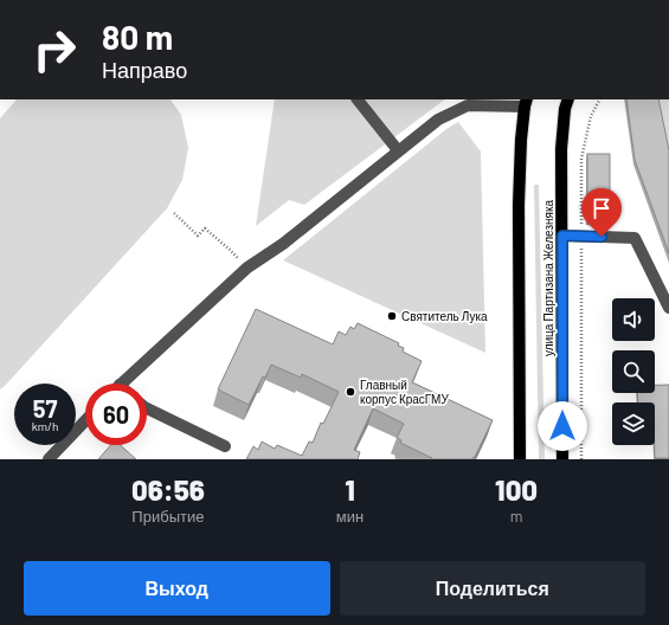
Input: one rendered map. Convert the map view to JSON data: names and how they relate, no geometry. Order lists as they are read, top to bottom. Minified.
{"streets":{"main road":["улица Партизана Железняка"]},"places":["Святитель Лука","Главный корпус КрасГМУ"],"page":{"turn":["80 m","Направо"],"speed":"57 km/h","limit":"60","eta":["06:56","Прибытие","1","мин","100","m"],"buttons":["Выход","Поделиться"]}}
